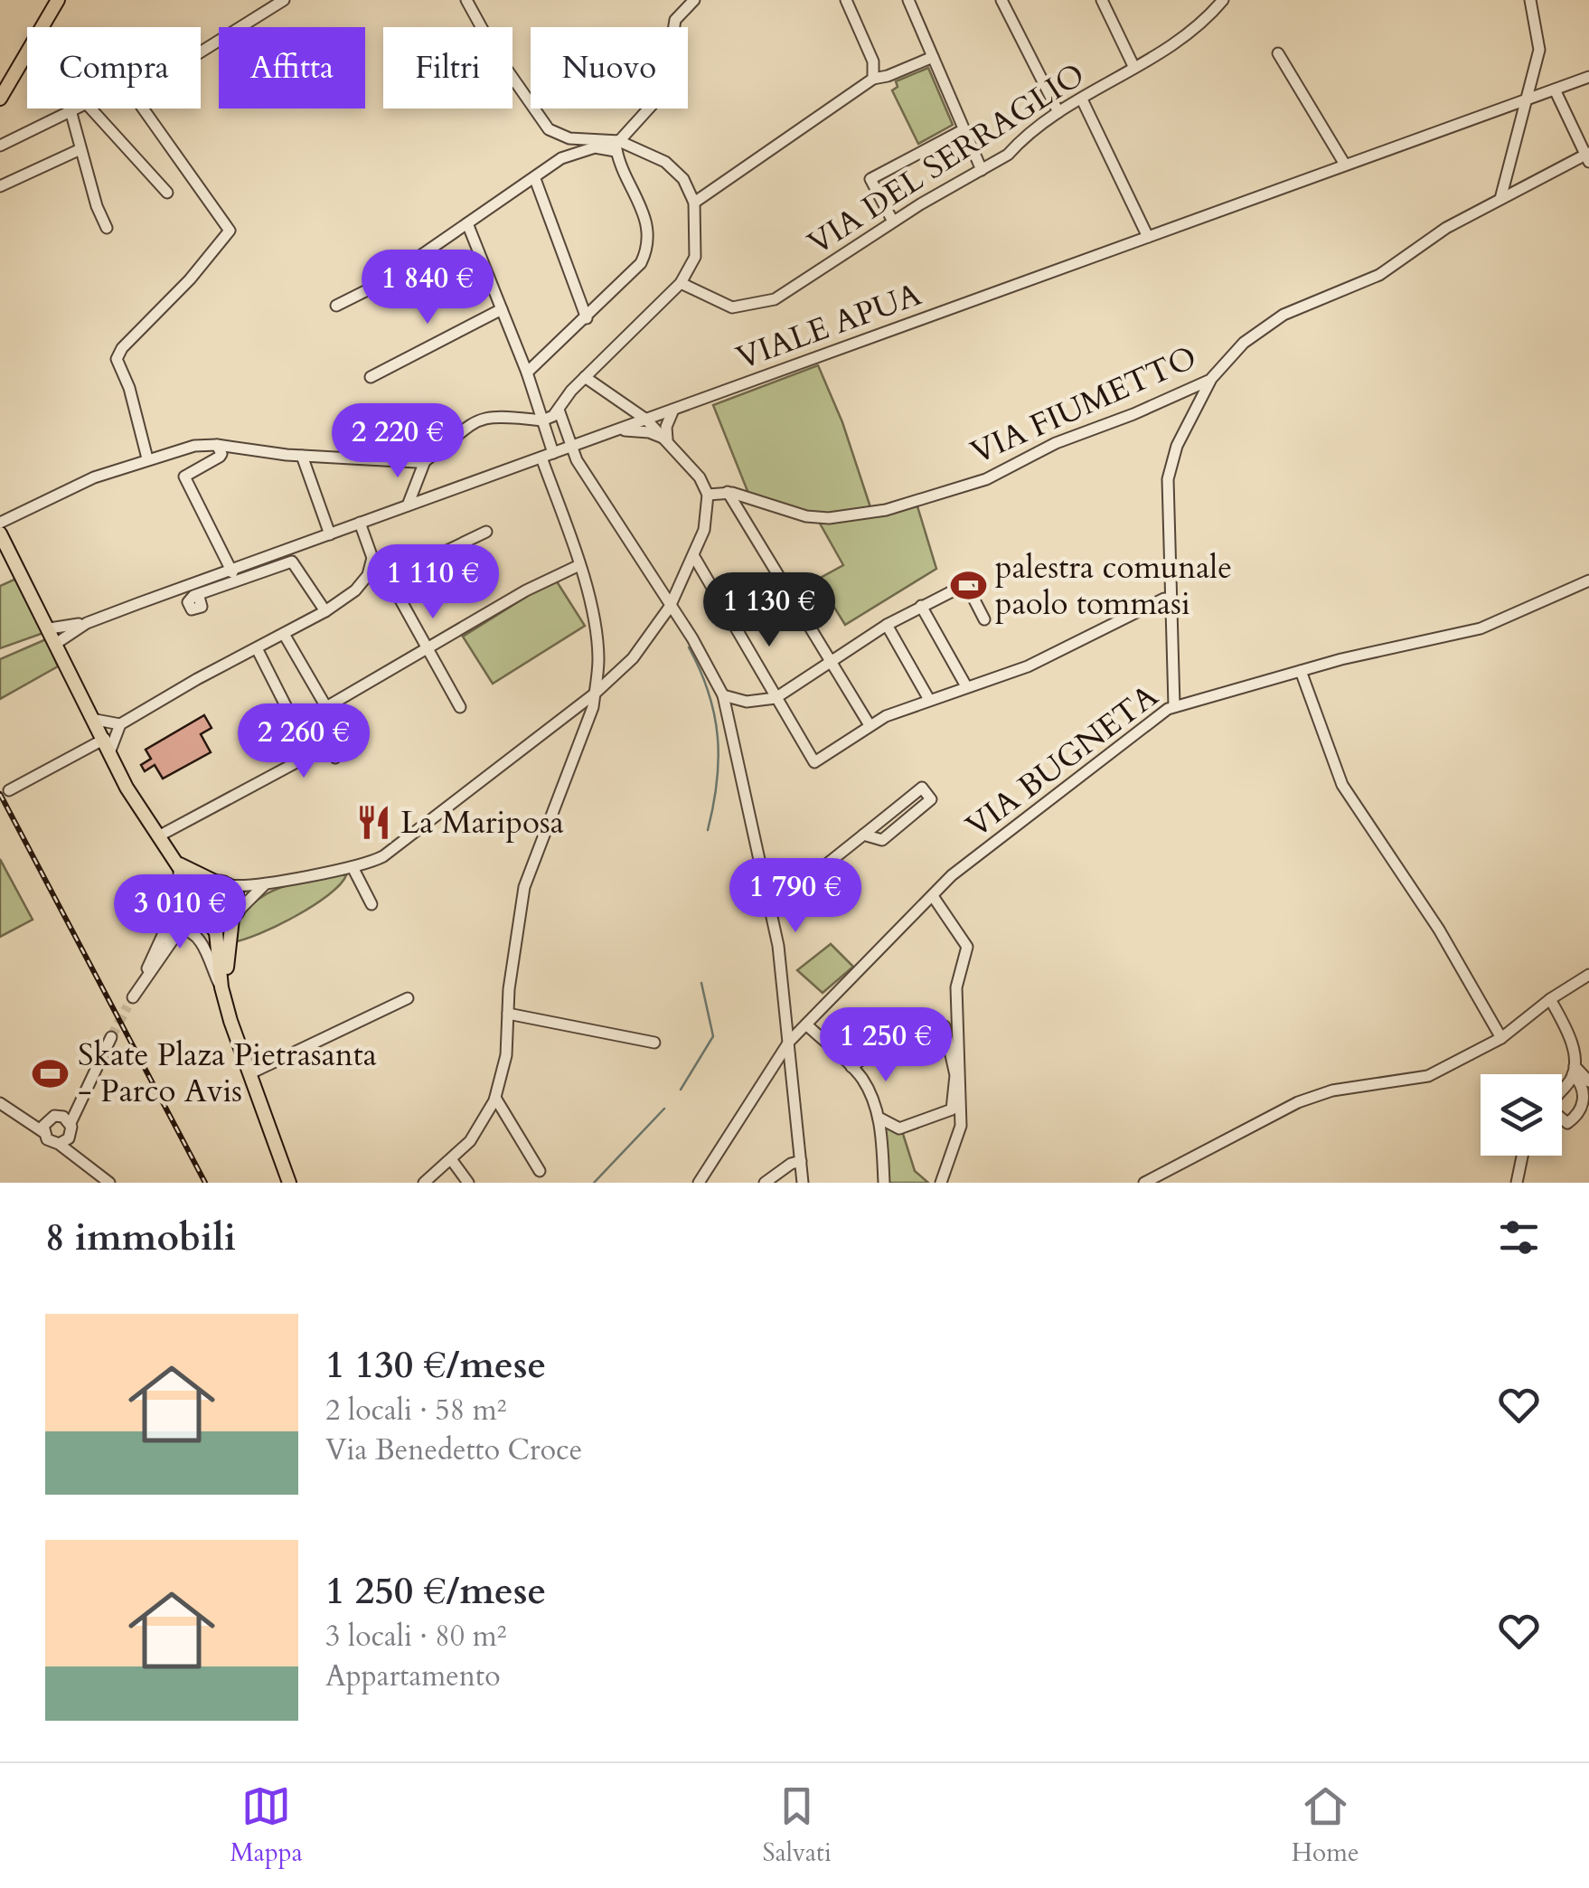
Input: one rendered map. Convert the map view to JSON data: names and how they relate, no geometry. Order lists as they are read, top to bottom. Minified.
{"streets":{"street":["VIA DEL SERRAGLIO","VIALE APUA","VIA FIUMETTO","VIA BUGNETA"]},"places":{"sports":["palestra comunale paolo tommasi","Skate Plaza Pietrasanta - Parco Avis"],"restaurant":["La Mariposa"]},"page":{"chip":["Compra","Affitta","Filtri","Nuovo"],"price":["1 840 €","2 220 €","1 110 €","1 130 €","2 260 €","1 790 €","3 010 €","1 250 €"],"heading":"8 immobili","list":[{"name":"1 130 €/mese","note":"2 locali · 58 m² · Via Benedetto Croce"},{"name":"1 250 €/mese","note":"3 locali · 80 m² · Appartamento"}],"tabs":["Mappa","Salvati","Home"]}}
